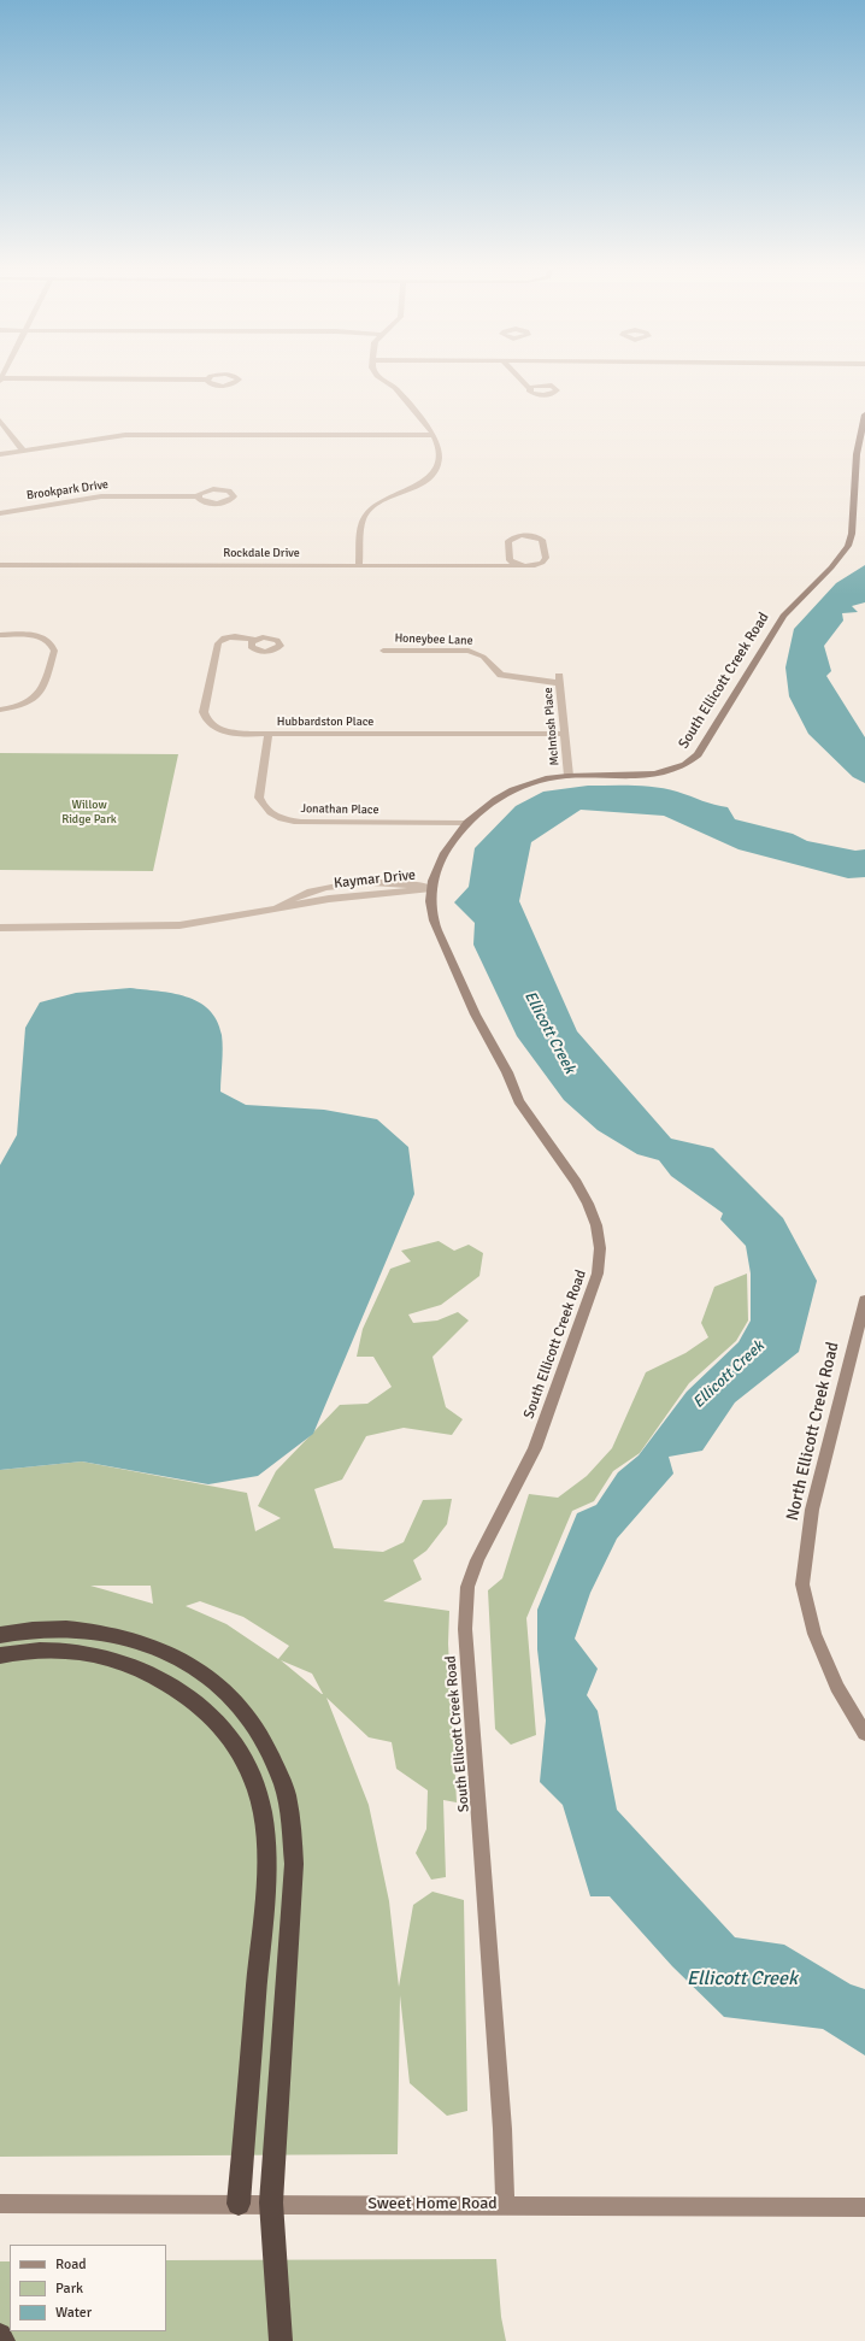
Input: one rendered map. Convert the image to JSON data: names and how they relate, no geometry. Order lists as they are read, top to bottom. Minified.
{"streets":{"street":["Brookpark Drive","Rockdale Drive","Honeybee Lane","South Ellicott Creek Road","Hubbardston Place","McIntosh Place","Jonathan Place","Kaymar Drive","North Ellicott Creek Road","Sweet Home Road"]},"crossings":[["Honeybee Lane","McIntosh Place"],["South Ellicott Creek Road","McIntosh Place"],["South Ellicott Creek Road","Jonathan Place"],["South Ellicott Creek Road","Kaymar Drive"],["South Ellicott Creek Road","Sweet Home Road"],["Hubbardston Place","McIntosh Place"],["Hubbardston Place","Jonathan Place"]],"water":["Ellicott Creek"],"parks":["Willow Ridge Park"],"legend":["Road","Park","Water"]}
